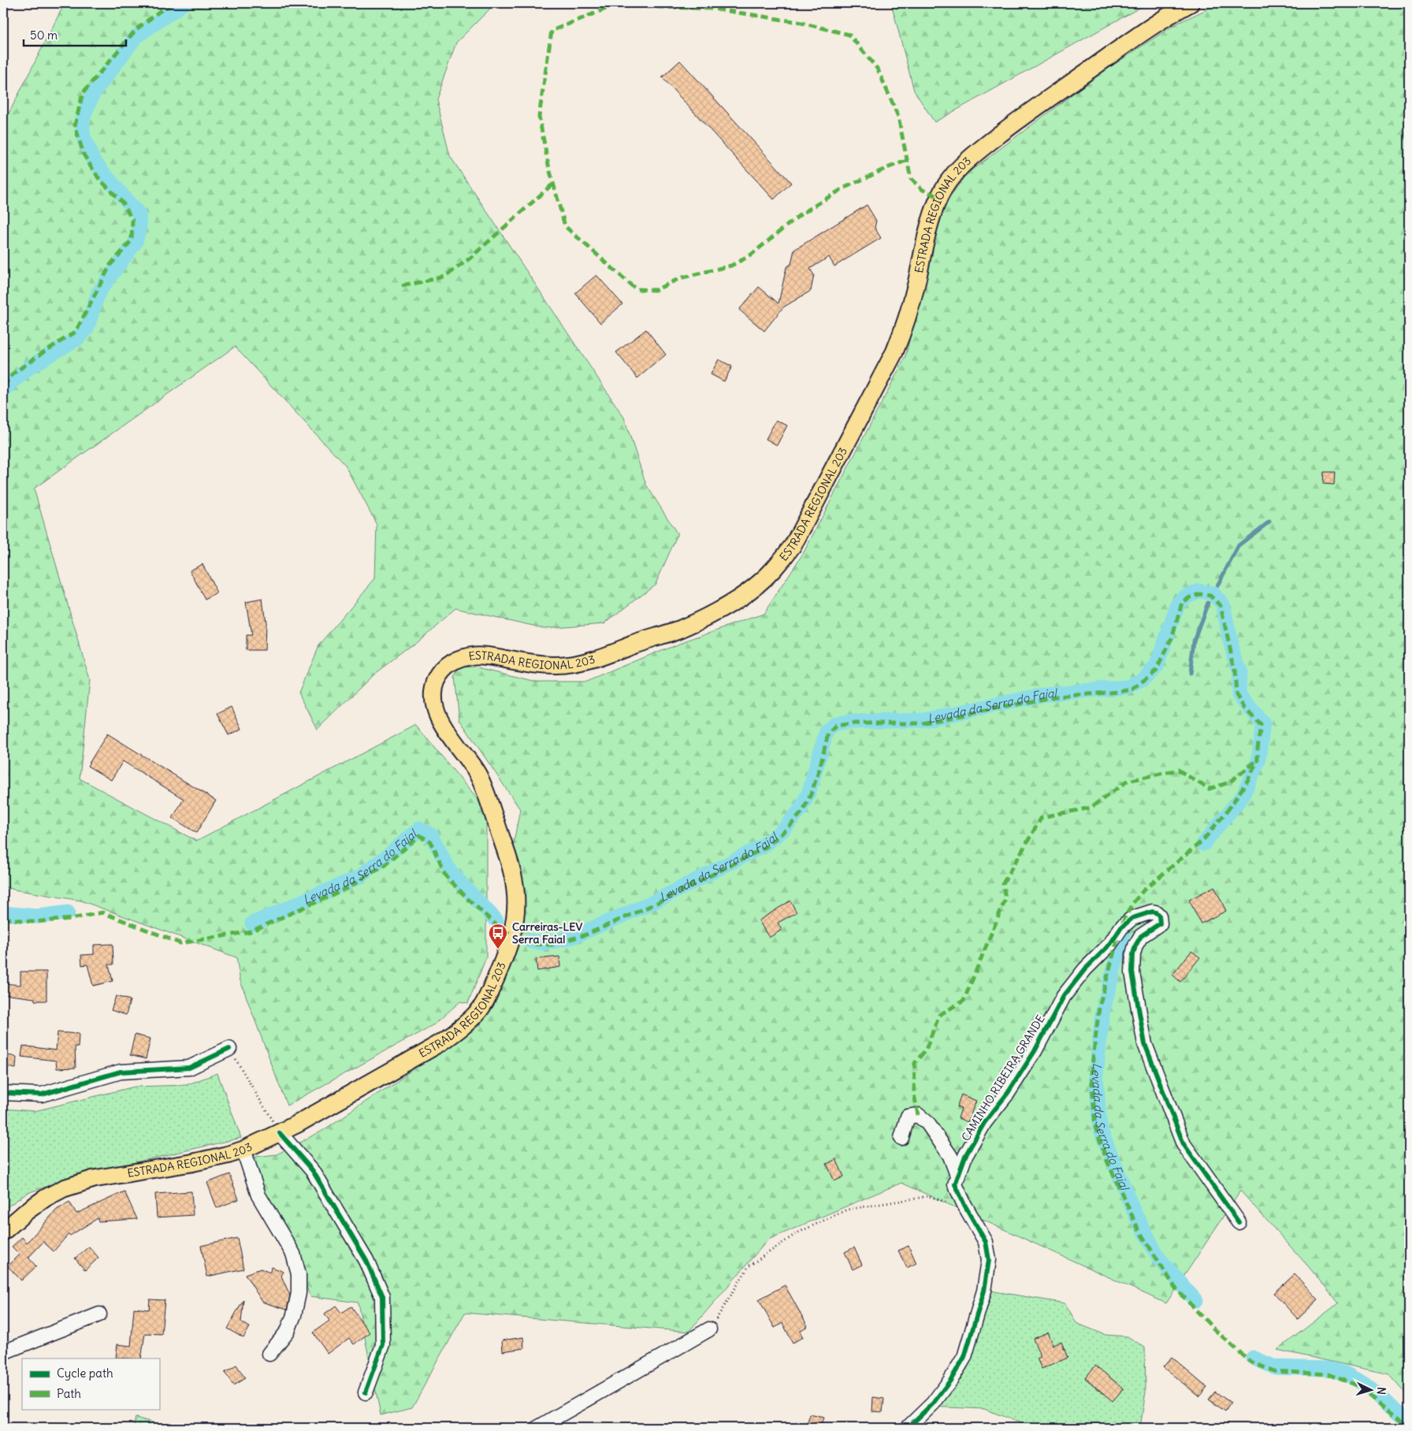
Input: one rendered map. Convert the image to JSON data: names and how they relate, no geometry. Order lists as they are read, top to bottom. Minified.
{"streets":{"main road":["ESTRADA REGIONAL 203"],"street":["CAMINHO RIBEIRA GRANDE"]},"water":["Levada da Serra do Faial"],"places":{"bus stop":["Carreiras-LEV Serra Faial"]},"legend":["Cycle path","Path"],"scale_bar":"50 m","north":"right"}
